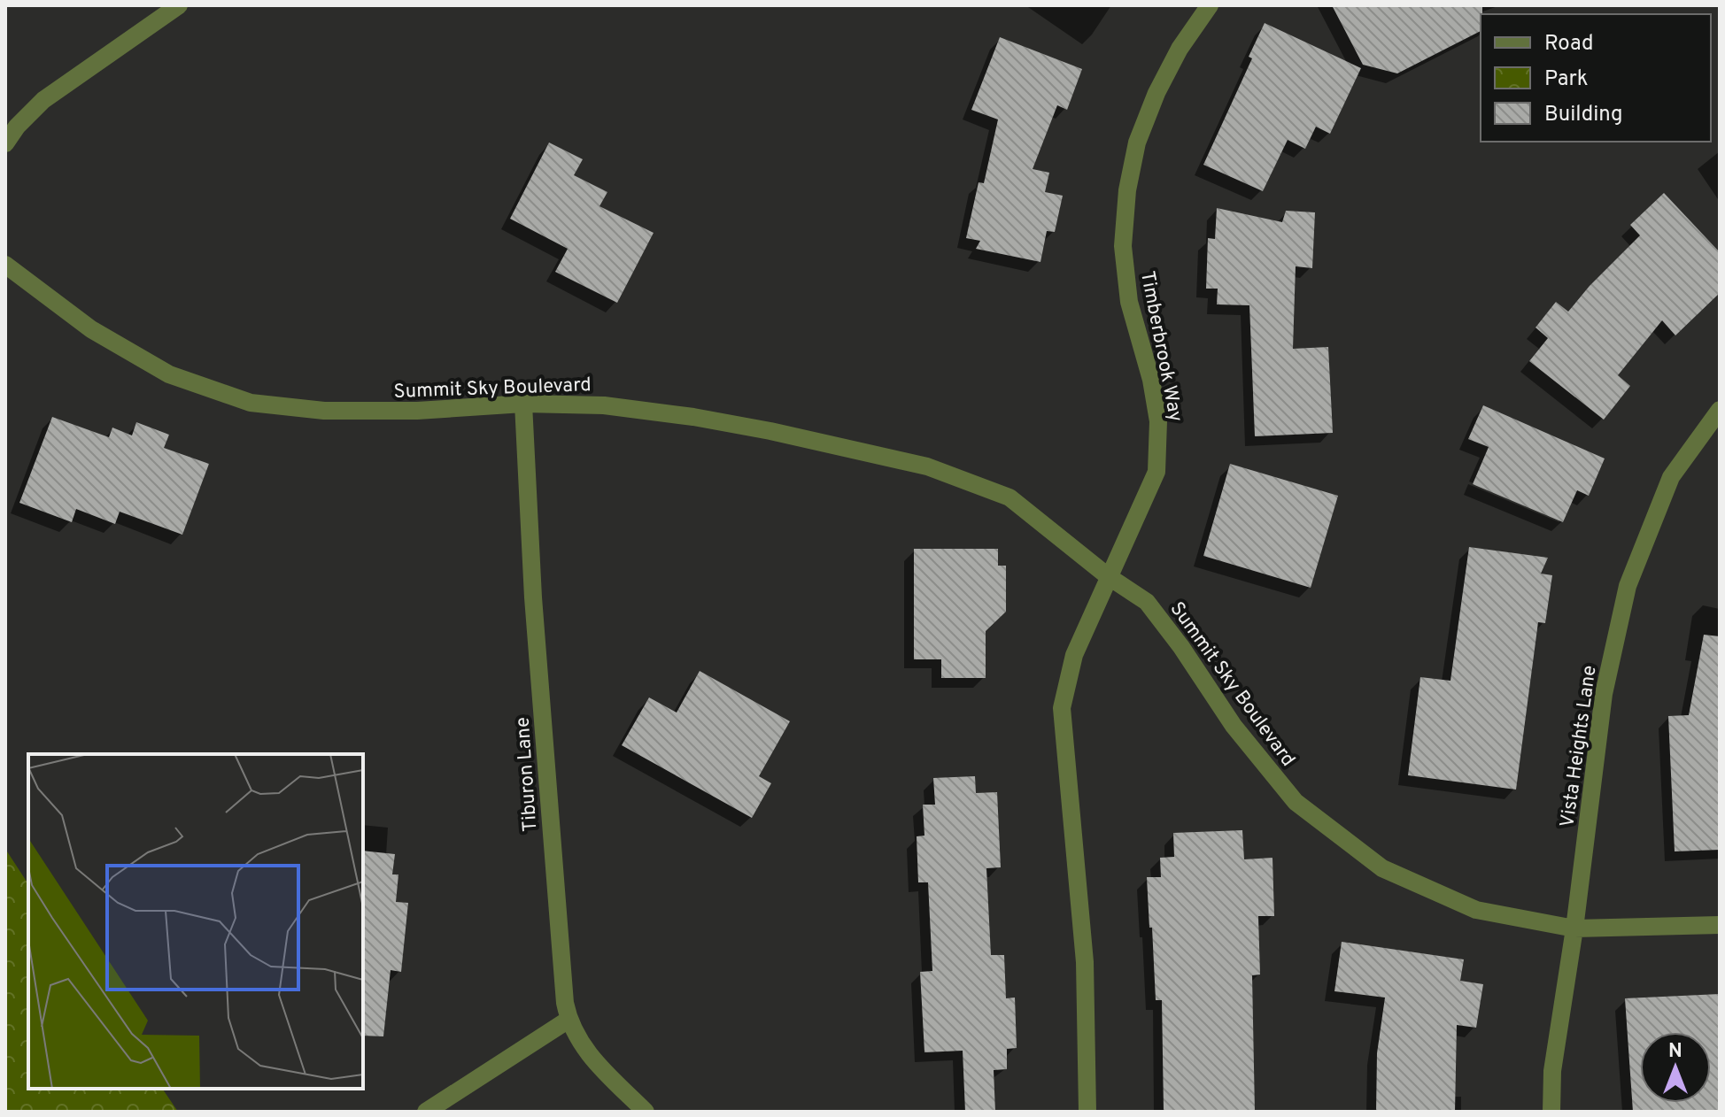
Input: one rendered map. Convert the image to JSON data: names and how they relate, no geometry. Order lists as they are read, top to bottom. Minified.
{"streets":{"street":["Timberbrook Way","Summit Sky Boulevard","Vista Heights Lane","Tiburon Lane"]},"crossings":[["Timberbrook Way","Summit Sky Boulevard"],["Summit Sky Boulevard","Vista Heights Lane"],["Summit Sky Boulevard","Tiburon Lane"]],"legend":["Road","Park","Building"],"north":"top"}
